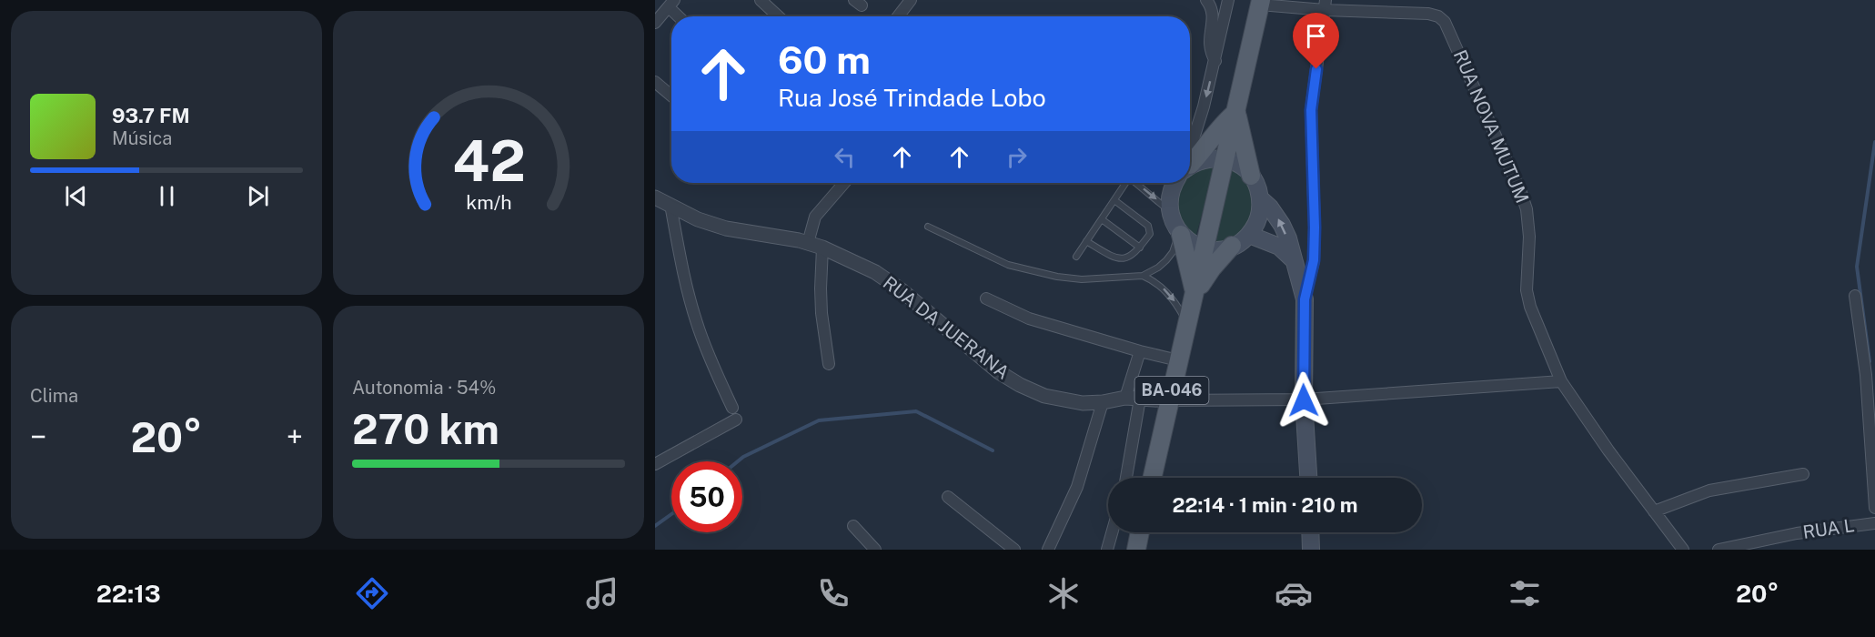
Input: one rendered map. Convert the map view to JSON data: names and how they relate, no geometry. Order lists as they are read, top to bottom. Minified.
{"streets":{"main road":["BA-046"],"street":["RUA NOVA MUTUM","RUA DA JUERANA","RUA L"]},"crossings":[["RUA NOVA MUTUM","BA-046"],["RUA DA JUERANA","BA-046"]],"page":{"turn":["60 m","Rua José Trindade Lobo"],"song":["93.7 FM","Música"],"tile":["Clima",["Autonomia · 54%","270 km"]],"heat":["−","20°","+"],"limit":"50","trip":"22:14 · 1 min · 210 m","tabs":["22:13","20°"],"gauge":["42","km/h"]}}
